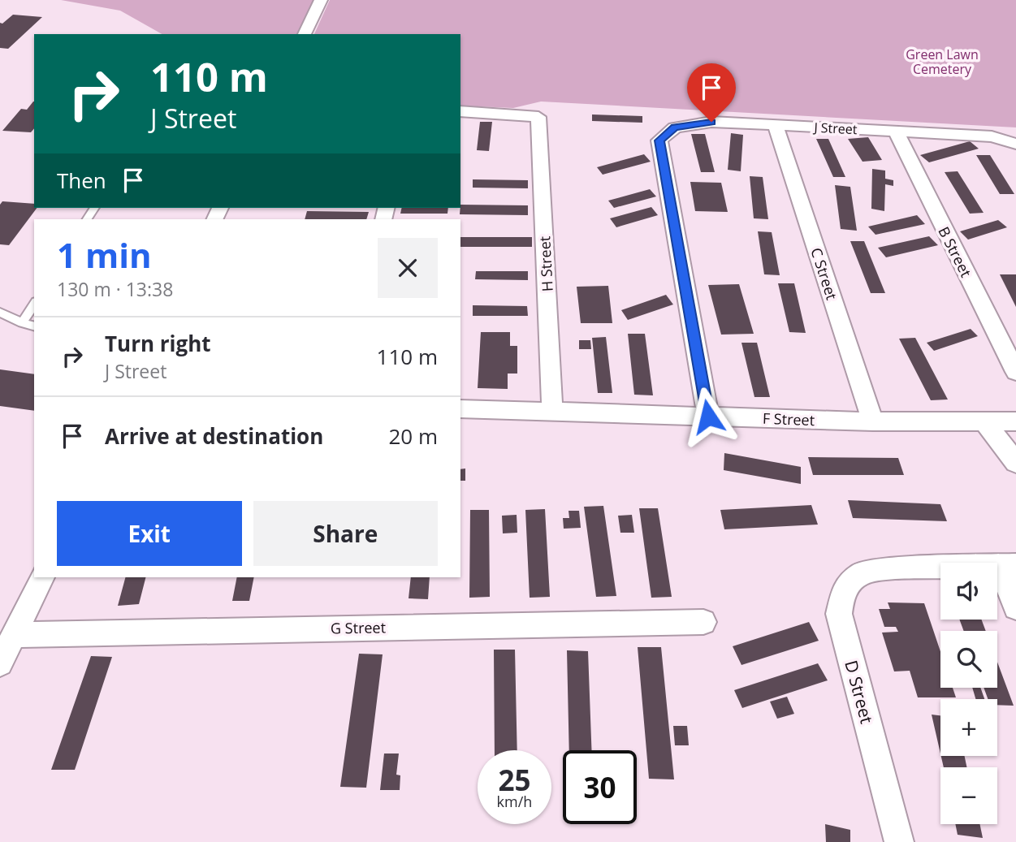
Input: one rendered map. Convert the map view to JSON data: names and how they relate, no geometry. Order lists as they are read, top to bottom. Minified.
{"streets":{"street":["J Street","B Street","H Street","C Street","F Street","G Street","D Street"]},"crossings":[["J Street","B Street"],["J Street","C Street"],["H Street","F Street"],["C Street","F Street"]],"parks":["Green Lawn Cemetery"],"page":{"turn":["110 m","J Street"],"then":"Then","heading":["1 min","130 m · 13:38"],"list":[{"name":"Turn right","note":"J Street","value":"110 m"},{"name":"Arrive at destination","value":"20 m"}],"buttons":["Exit","Share"],"map_buttons":["+","−"],"speed":"25 km/h","limit":"30"}}
